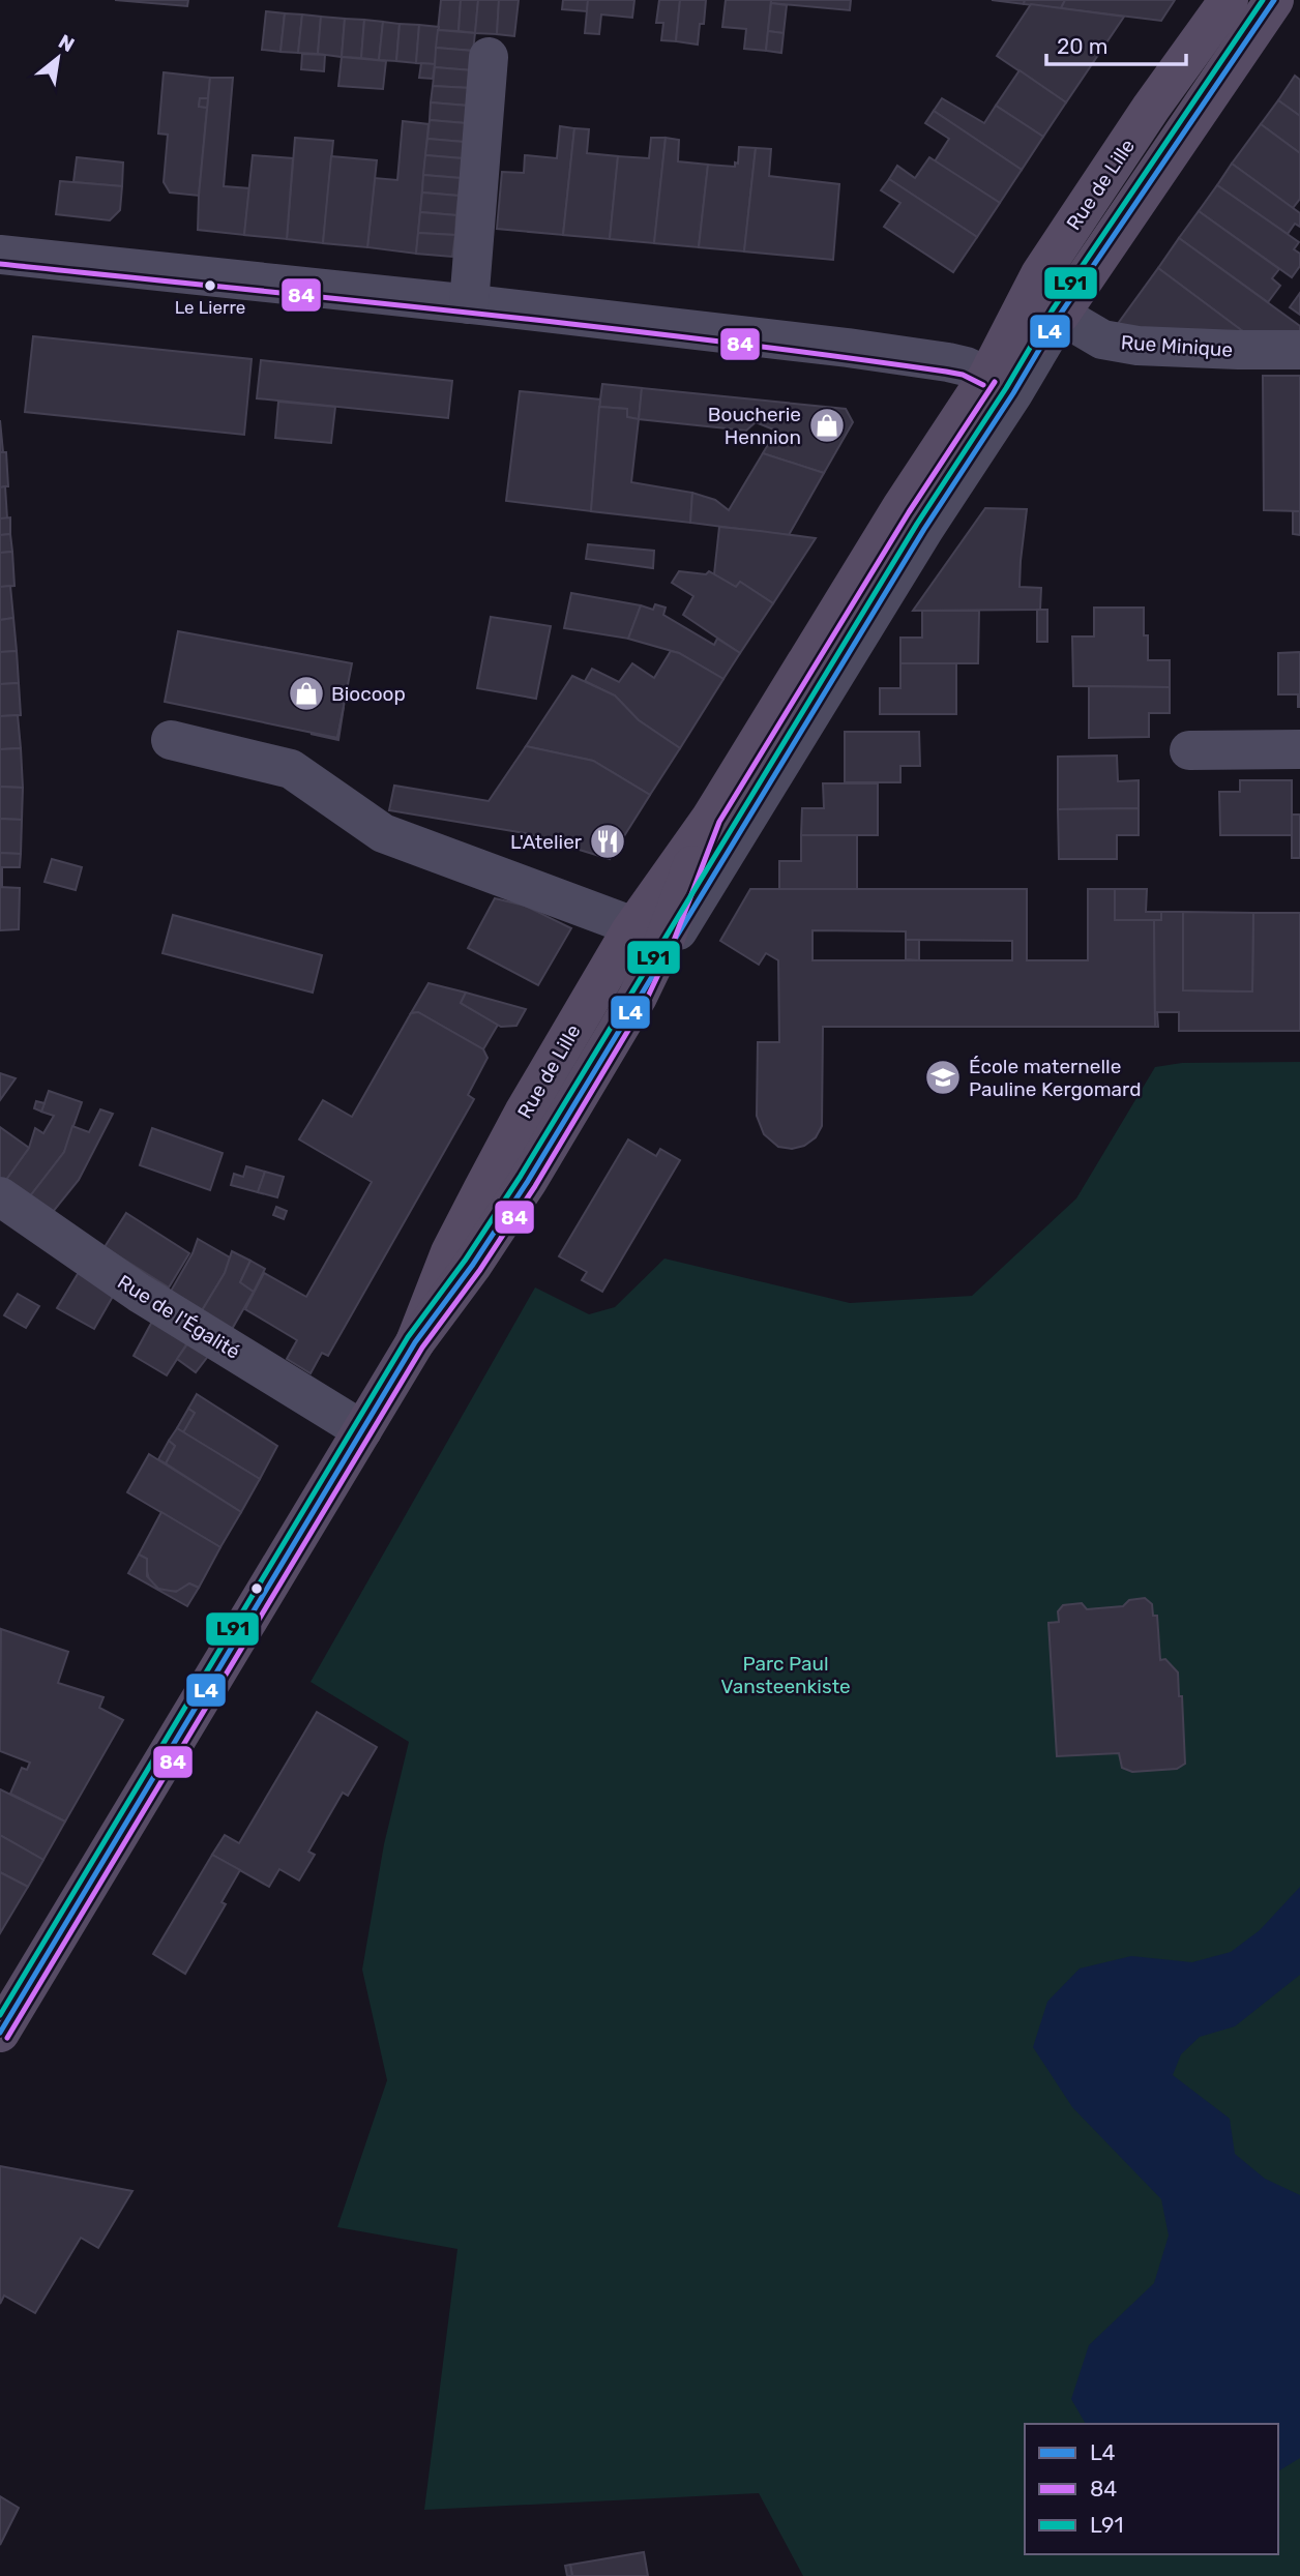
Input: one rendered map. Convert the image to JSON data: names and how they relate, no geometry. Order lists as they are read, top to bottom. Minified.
{"streets":{"main road":["Rue de Lille"],"street":["Rue Minique","Rue de l'Égalité"]},"crossings":[["Rue de Lille","Rue Minique"],["Rue de Lille","Rue de l'Égalité"]],"parks":["Parc Paul Vansteenkiste"],"places":{"other":["Le Lierre"],"shop":["Boucherie Hennion","Biocoop"],"restaurant":["L'Atelier"],"school or university":["École maternelle Pauline Kergomard"]},"lines":["transit line L4","transit line L91","transit line 84"],"legend":["L4","84","L91"],"scale_bar":"20 m","north":"top right"}
